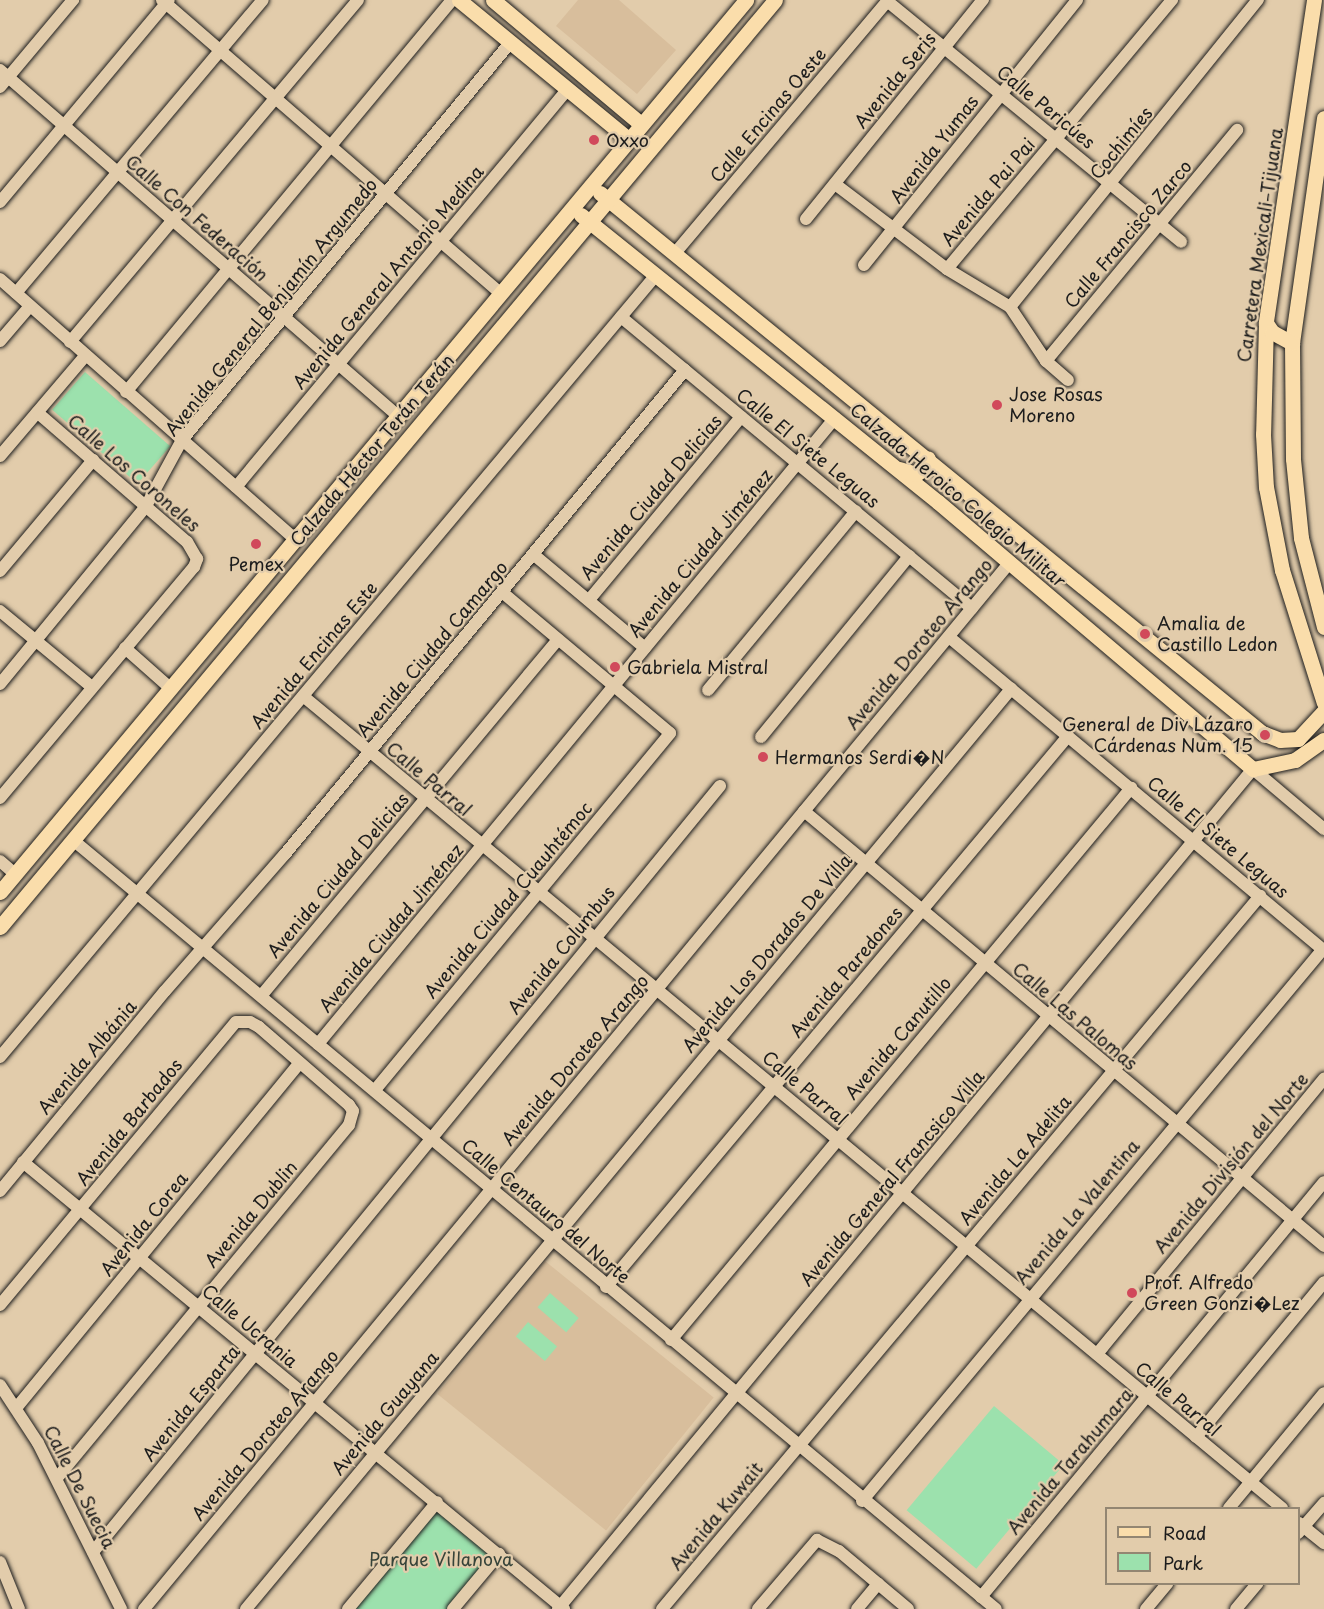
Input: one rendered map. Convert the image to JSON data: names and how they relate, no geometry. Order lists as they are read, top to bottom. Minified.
{"streets":{"main road":["Carretera Mexicali–Tijuana","Calzada Héctor Terán Terán","Calzada Heroico Colegio Militar"],"street":["Avenida Seris","Calle Pericúes","Calle Encinas Oeste","Cochimíes","Avenida Yumas","Avenida Pai Pai","Calle Con Federación","Calle Francisco Zarco","Avenida General Antonio Medina","Avenida General Benjamín Argumedo","Calle El Siete Leguas","Calle Los Coroneles","Avenida Ciudad Delicias","Avenida Ciudad Jiménez","Avenida Doroteo Arango","Avenida Ciudad Camargo","Avenida Encinas Este","Calle Parral","Avenida Ciudad Cuauhtémoc","Avenida Columbus","Avenida Los Dorados De Villa","Avenida Paredones","Calle Las Palomas","Avenida Canutillo","Avenida Albánia","Avenida Barbados","Avenida La Adelita","Avenida División del Norte","Avenida General Francsico Villa","Calle Centauro del Norte","Avenida La Valentina","Avenida Dublin","Avenida Corea","Calle Ucrania","Avenida Esparta","Avenida Guayana","Avenida Tarahumara","Calle De Suecia","Avenida Kuwait"]},"crossings":[["Avenida Seris","Calle Pericúes"],["Calle Pericúes","Calle Encinas Oeste"],["Calle Pericúes","Cochimíes"],["Calle Pericúes","Avenida Yumas"],["Calle Pericúes","Avenida Pai Pai"],["Calle Pericúes","Calle Francisco Zarco"],["Calle Encinas Oeste","Calzada Heroico Colegio Militar"],["Calle Con Federación","Avenida General Antonio Medina"],["Calle Con Federación","Avenida General Benjamín Argumedo"],["Calle Con Federación","Calzada Héctor Terán Terán"],["Avenida General Benjamín Argumedo","Calle Los Coroneles"],["Calle El Siete Leguas","Avenida Ciudad Delicias"],["Calle El Siete Leguas","Avenida Ciudad Jiménez"],["Calle El Siete Leguas","Avenida Doroteo Arango"],["Calle El Siete Leguas","Avenida Ciudad Camargo"],["Calle El Siete Leguas","Avenida Encinas Este"],["Calle El Siete Leguas","Avenida Los Dorados De Villa"],["Calle El Siete Leguas","Avenida Paredones"],["Calle El Siete Leguas","Avenida Canutillo"],["Calle El Siete Leguas","Avenida La Adelita"],["Calle El Siete Leguas","Avenida General Francsico Villa"],["Calle El Siete Leguas","Avenida La Valentina"],["Calzada Héctor Terán Terán","Calzada Heroico Colegio Militar"],["Calzada Héctor Terán Terán","Calle Centauro del Norte"],["Calzada Heroico Colegio Militar","Avenida Ciudad Jiménez"],["Calzada Heroico Colegio Militar","Avenida Doroteo Arango"],["Calzada Heroico Colegio Militar","Avenida Encinas Este"],["Calzada Heroico Colegio Militar","Avenida General Francsico Villa"],["Avenida Ciudad Delicias","Calle Parral"],["Avenida Ciudad Delicias","Calle Centauro del Norte"],["Avenida Ciudad Jiménez","Calle Parral"],["Avenida Ciudad Jiménez","Avenida Ciudad Cuauhtémoc"],["Avenida Ciudad Jiménez","Calle Centauro del Norte"],["Avenida Doroteo Arango","Calle Parral"],["Avenida Doroteo Arango","Calle Las Palomas"],["Avenida Doroteo Arango","Calle Centauro del Norte"],["Avenida Doroteo Arango","Calle Ucrania"],["Avenida Ciudad Camargo","Calle Parral"],["Avenida Ciudad Camargo","Avenida Albánia"],["Avenida Ciudad Camargo","Calle Centauro del Norte"],["Avenida Encinas Este","Calle Parral"],["Avenida Encinas Este","Calle Centauro del Norte"],["Calle Parral","Avenida Ciudad Cuauhtémoc"],["Calle Parral","Avenida Columbus"],["Calle Parral","Avenida Los Dorados De Villa"],["Calle Parral","Avenida Paredones"],["Calle Parral","Avenida Canutillo"],["Calle Parral","Avenida La Adelita"],["Calle Parral","Avenida División del Norte"],["Calle Parral","Avenida General Francsico Villa"],["Calle Parral","Avenida La Valentina"],["Calle Parral","Avenida Tarahumara"],["Avenida Ciudad Cuauhtémoc","Calle Centauro del Norte"],["Avenida Columbus","Calle Centauro del Norte"],["Avenida Columbus","Avenida Esparta"],["Avenida Los Dorados De Villa","Calle Las Palomas"],["Avenida Los Dorados De Villa","Calle Centauro del Norte"],["Avenida Los Dorados De Villa","Avenida Guayana"],["Avenida Paredones","Calle Las Palomas"],["Avenida Paredones","Calle Centauro del Norte"],["Calle Las Palomas","Avenida Canutillo"],["Calle Las Palomas","Avenida La Adelita"],["Calle Las Palomas","Avenida División del Norte"],["Calle Las Palomas","Avenida General Francsico Villa"],["Calle Las Palomas","Avenida La Valentina"],["Calle Las Palomas","Avenida Tarahumara"],["Avenida Canutillo","Calle Centauro del Norte"],["Avenida Albánia","Calle Centauro del Norte"],["Avenida Albánia","Calle Ucrania"],["Avenida Barbados","Avenida Dublin"],["Avenida Barbados","Avenida Corea"],["Avenida Barbados","Calle Ucrania"],["Avenida La Adelita","Calle Centauro del Norte"],["Avenida La Adelita","Avenida Kuwait"],["Avenida General Francsico Villa","Calle Centauro del Norte"],["Avenida General Francsico Villa","Calle Ucrania"],["Calle Centauro del Norte","Avenida La Valentina"],["Calle Centauro del Norte","Avenida Esparta"],["Calle Centauro del Norte","Avenida Guayana"],["Calle Centauro del Norte","Avenida Tarahumara"],["Calle Centauro del Norte","Avenida Kuwait"],["Avenida Dublin","Avenida Corea"],["Avenida Dublin","Calle Ucrania"],["Avenida Dublin","Calle De Suecia"],["Avenida Corea","Calle Ucrania"],["Avenida Corea","Calle De Suecia"],["Calle Ucrania","Avenida Esparta"],["Calle Ucrania","Avenida Guayana"],["Avenida Esparta","Calle De Suecia"]],"parks":["Parque Villanova"],"places":["Oxxo","Jose Rosas Moreno","Pemex","Amalia de Castillo Ledon","Gabriela Mistral","General de Div Lázaro Cárdenas Num. 15","Hermanos Serdi�N","Prof. Alfredo Green Gonzi�Lez"],"legend":["Road","Park"]}
